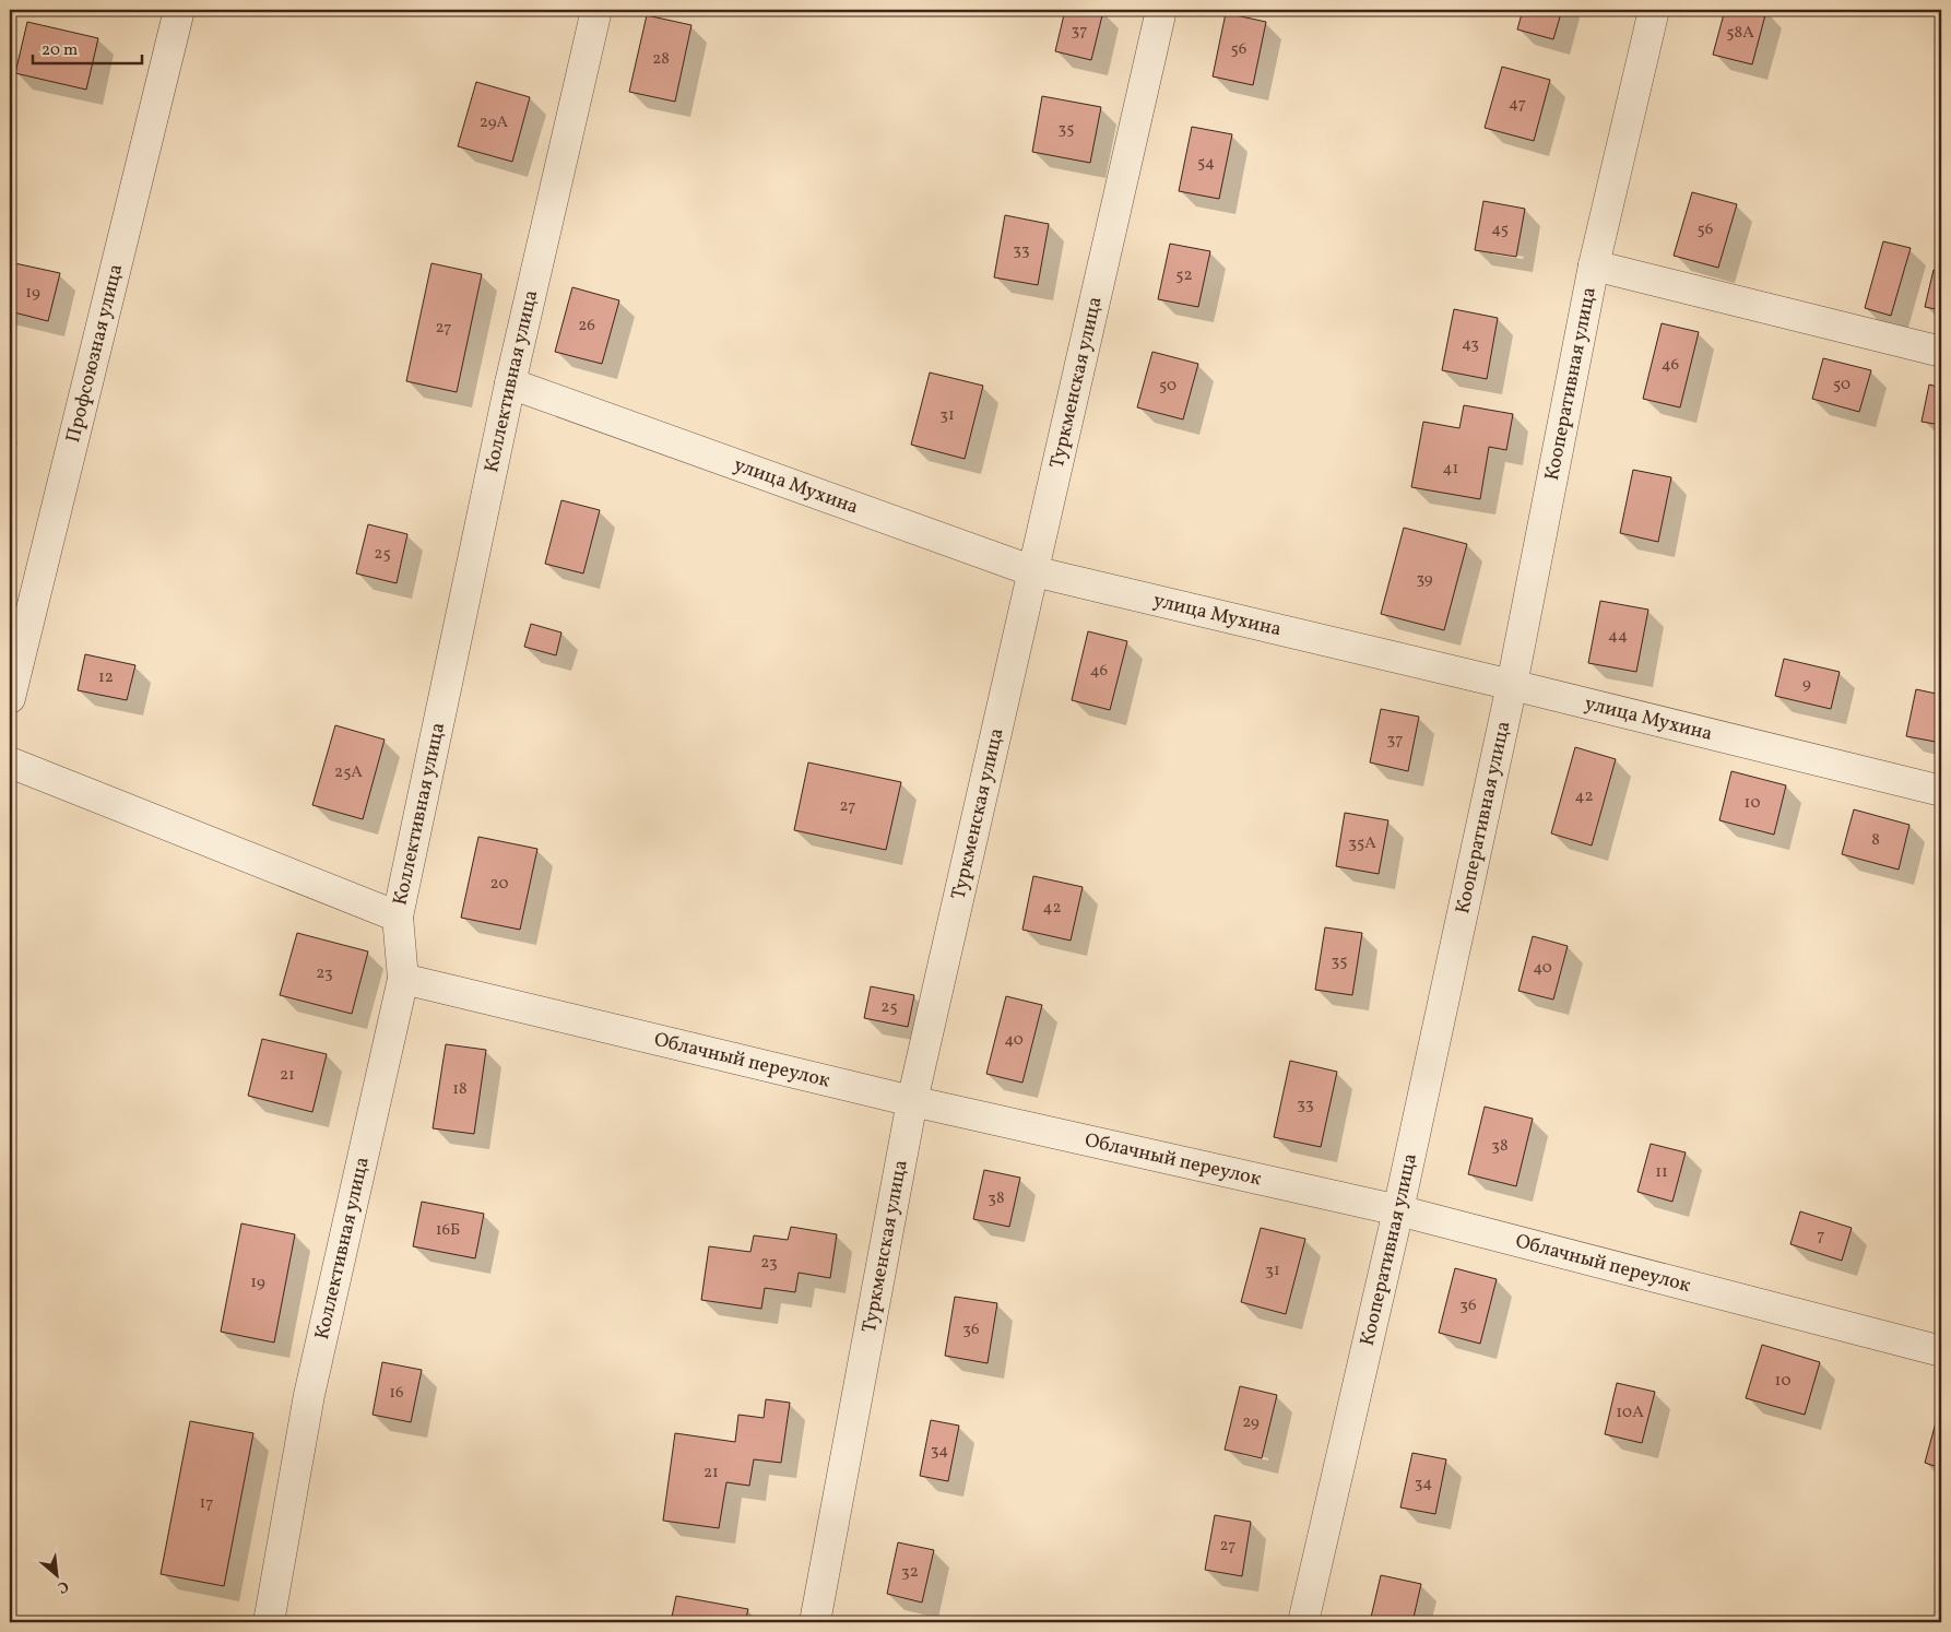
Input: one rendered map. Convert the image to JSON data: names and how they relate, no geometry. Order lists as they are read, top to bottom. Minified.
{"streets":{"street":["Профсоюзная улица","Коллективная улица","Туркменская улица","Кооперативная улица","улица Мухина","Облачный переулок"]},"crossings":[["Коллективная улица","улица Мухина"],["Коллективная улица","Облачный переулок"],["Туркменская улица","улица Мухина"],["Туркменская улица","Облачный переулок"],["Кооперативная улица","улица Мухина"],["Кооперативная улица","Облачный переулок"]],"house_numbers":["37","58А","56","28","47","29А","35","54","45","56","33","52","19","26","27","43","46","50","50","31","41","25","39","44","46","12","9","37","25А","42","10","27","8","35А","20","42","35","40","23","25","40","21","18","33","38","11","38","16Б","7","23","31","19","36","36","10","16","10А","29","34","21","34","17","27","32"],"scale_bar":"20 m","north":"bottom right"}
